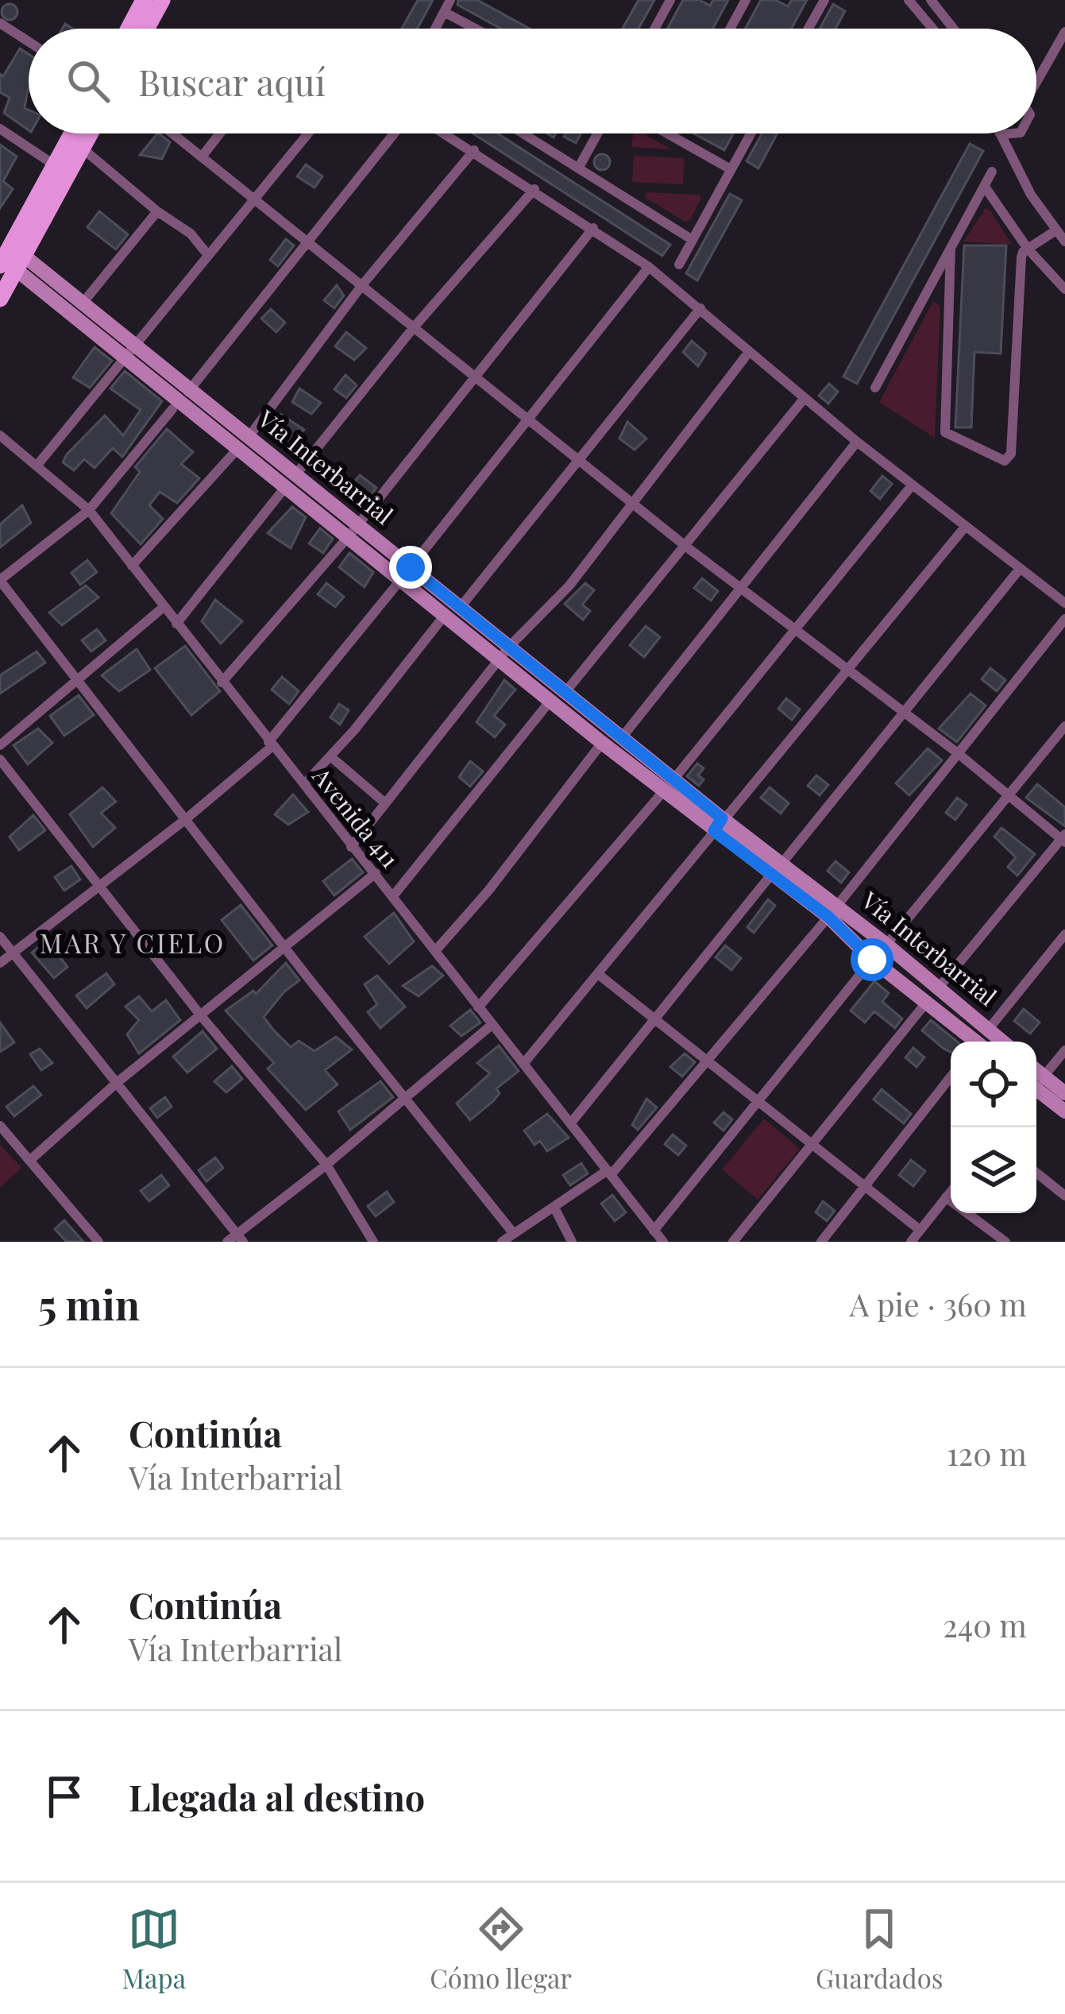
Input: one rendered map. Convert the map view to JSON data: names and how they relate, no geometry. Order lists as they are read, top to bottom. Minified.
{"streets":{"main road":["Vía Interbarrial"],"street":["Avenida 411"]},"districts":["MAR Y CIELO"],"page":{"search":"Buscar aquí","heading":["5 min","A pie · 360 m"],"list":[["Continúa","Vía Interbarrial","120 m"],["Continúa","Vía Interbarrial","240 m"],"Llegada al destino"],"nav":["Mapa","Cómo llegar","Guardados"]}}
